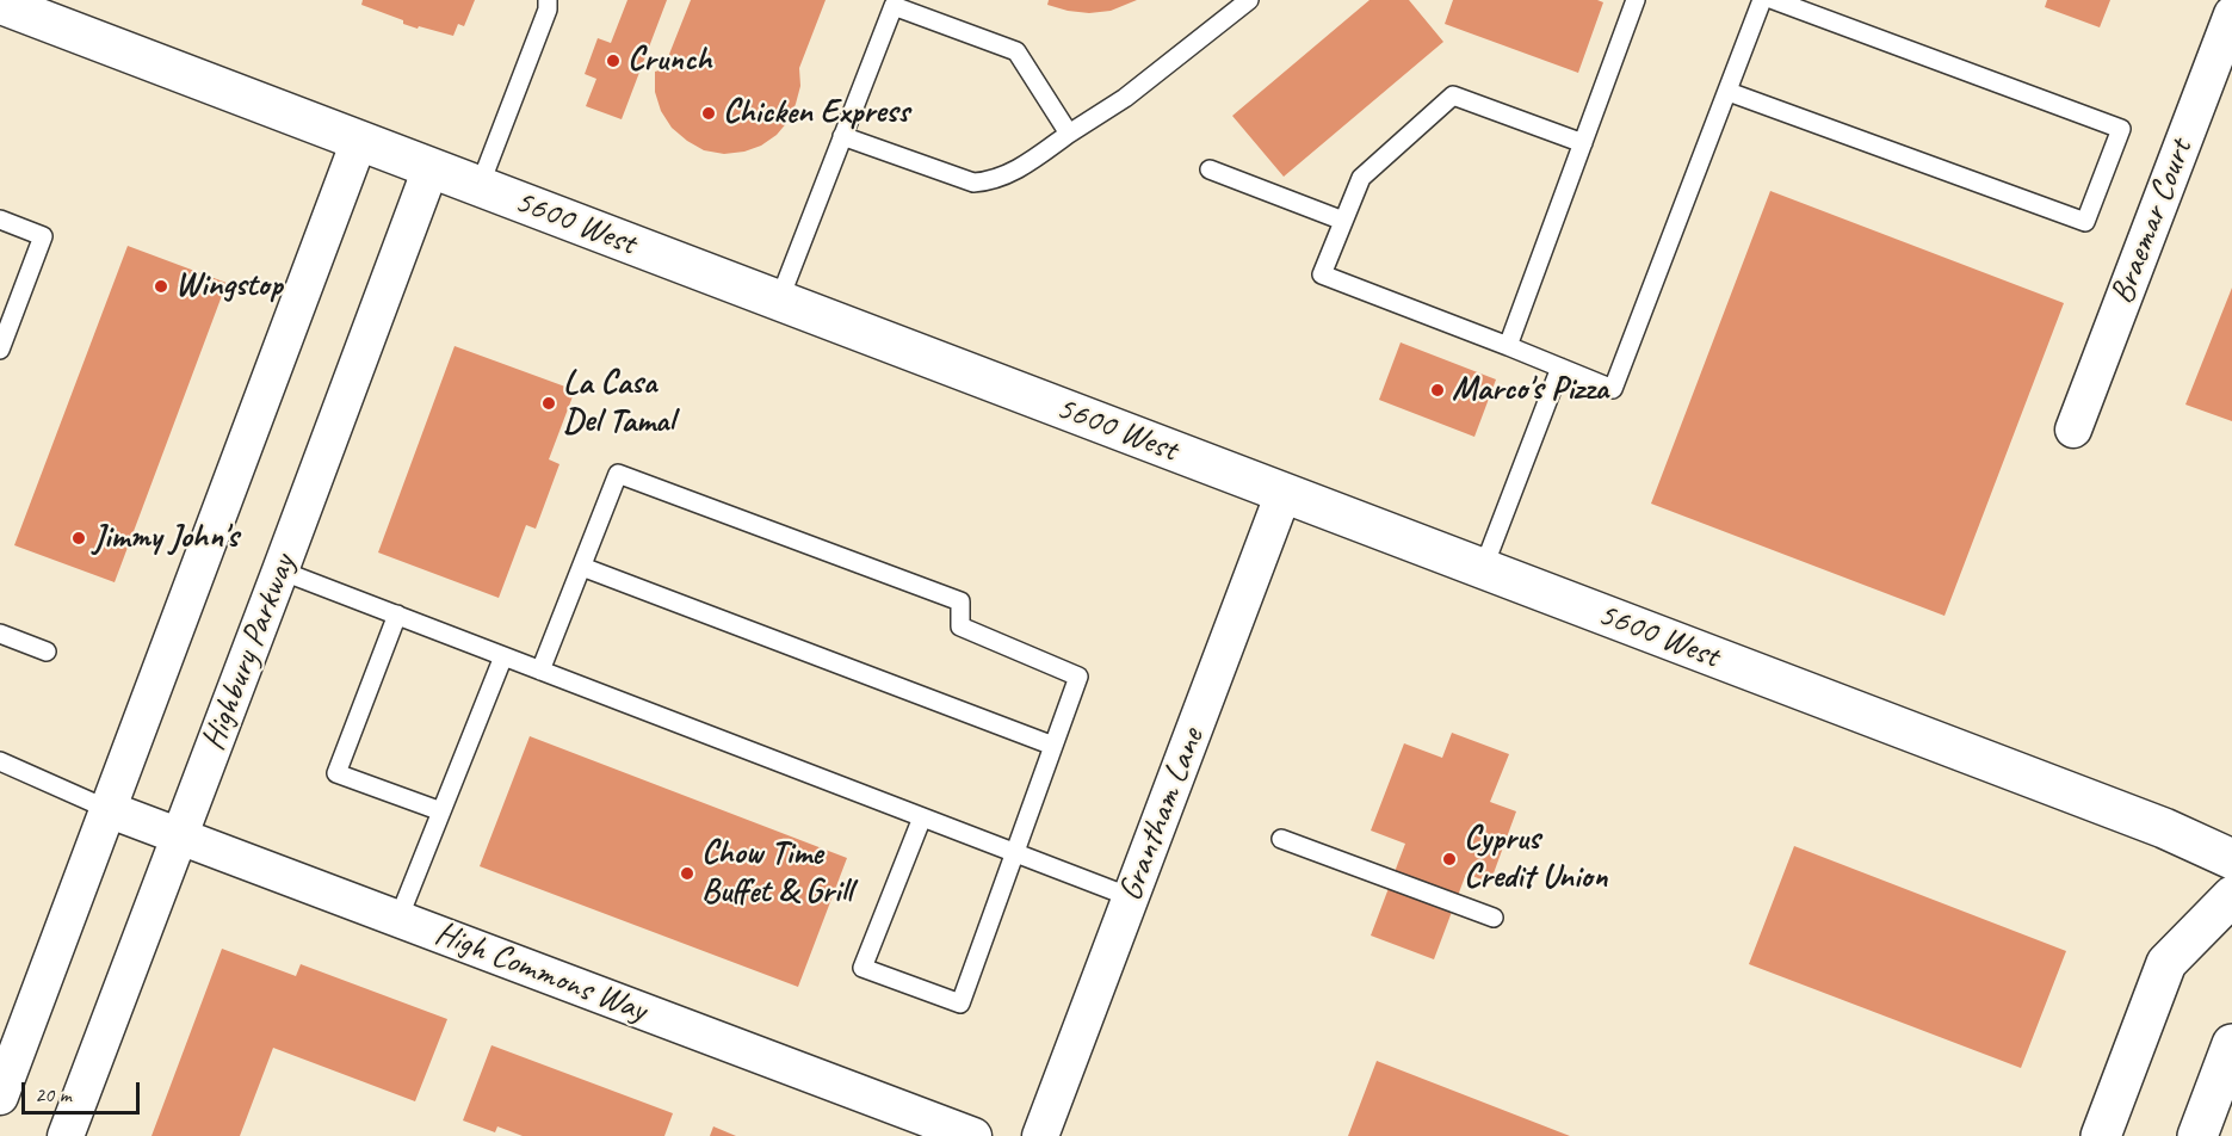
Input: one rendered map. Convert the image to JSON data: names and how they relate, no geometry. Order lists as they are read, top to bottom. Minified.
{"streets":{"main road":["5600 West"],"street":["Braemar Court","Highbury Parkway","Grantham Lane","High Commons Way"]},"crossings":[["5600 West","Highbury Parkway"],["5600 West","Grantham Lane"],["Highbury Parkway","High Commons Way"]],"places":["Crunch","Chicken Express","Wingstop","Marco's Pizza","La Casa Del Tamal","Jimmy John's","Cyprus Credit Union","Chow Time Buffet & Grill"],"scale_bar":"20 m"}
